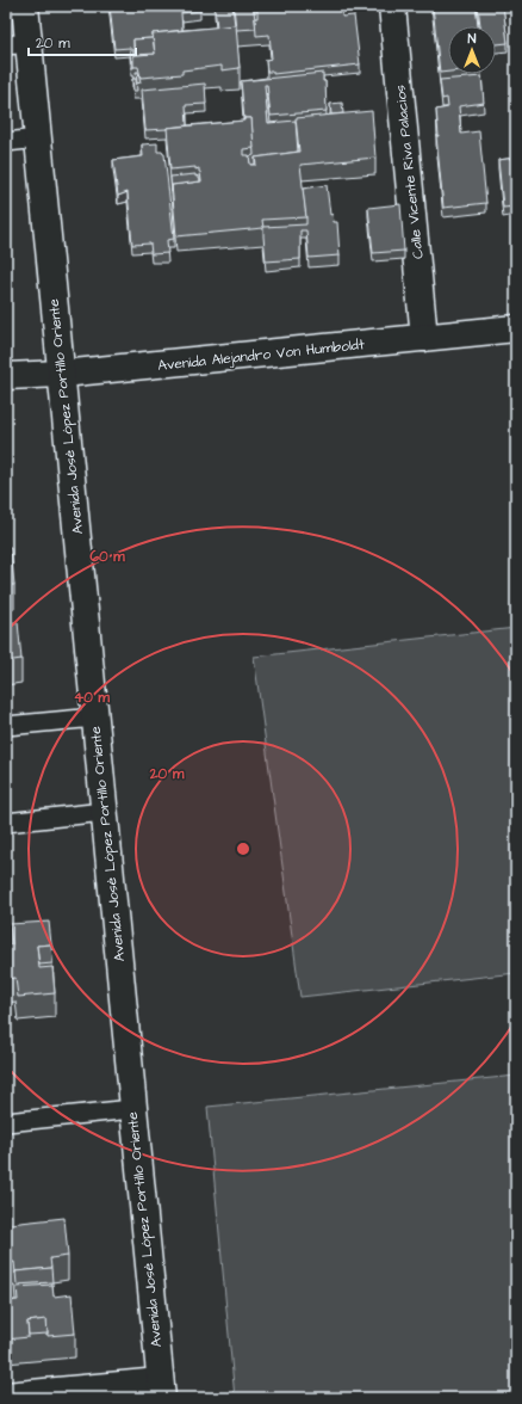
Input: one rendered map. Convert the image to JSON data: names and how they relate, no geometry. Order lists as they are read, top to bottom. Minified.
{"streets":{"main road":["Calle Vicente Riva Palacios","Avenida Alejandro Von Humboldt","Avenida José López Portillo Oriente"]},"crossings":[["Calle Vicente Riva Palacios","Avenida Alejandro Von Humboldt"],["Avenida Alejandro Von Humboldt","Avenida José López Portillo Oriente"]],"scale_bar":"20 m","north":"top","rings":["60 m","40 m","20 m"]}
